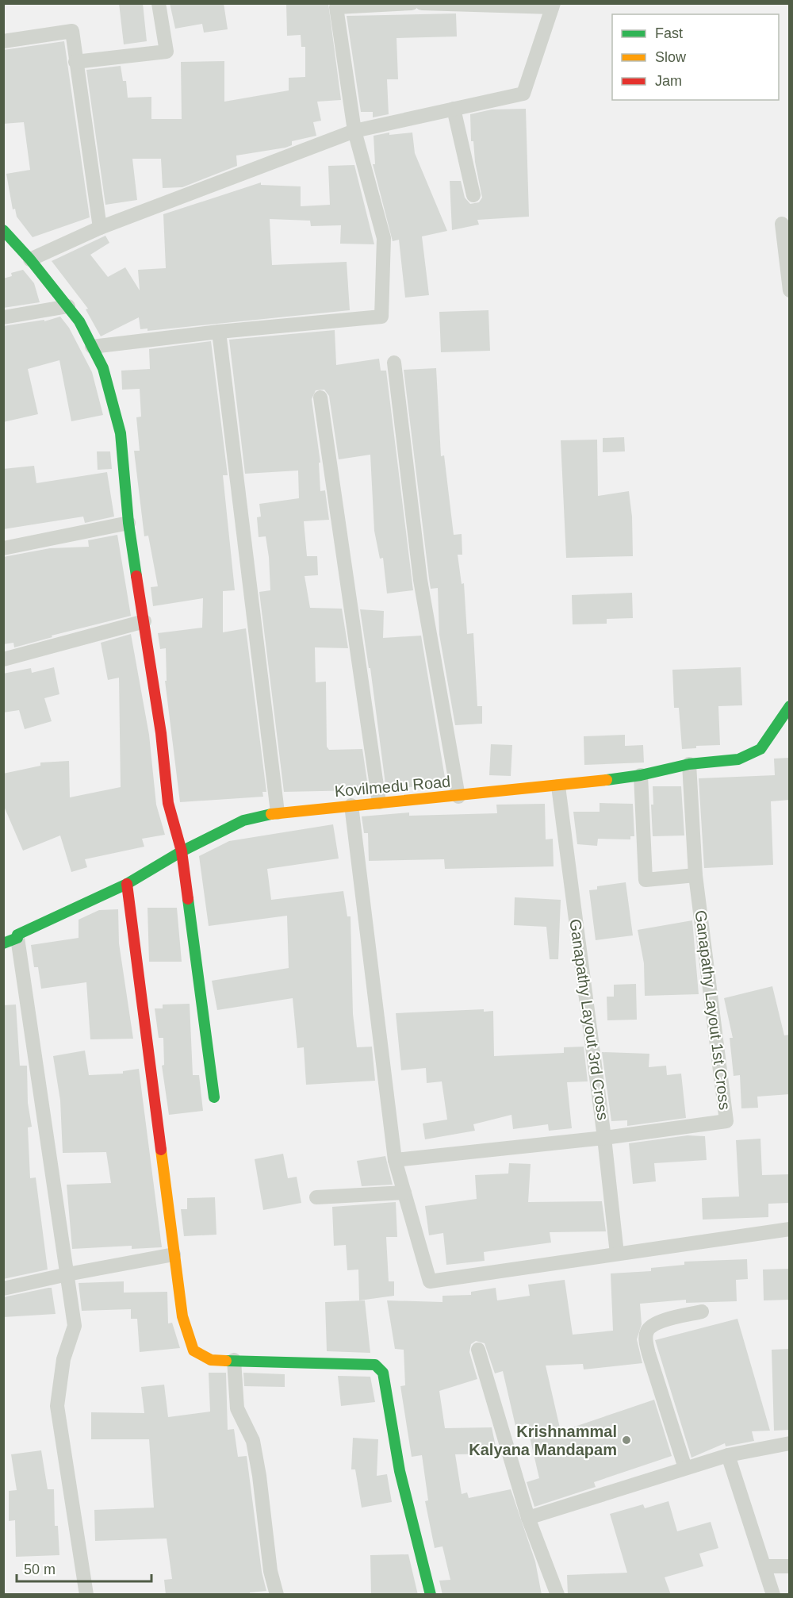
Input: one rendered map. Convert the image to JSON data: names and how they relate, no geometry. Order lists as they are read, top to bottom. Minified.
{"streets":{"street":["Kovilmedu Road","Ganapathy Layout 1st Cross","Ganapathy Layout 3rd Cross"]},"crossings":[["Kovilmedu Road","Ganapathy Layout 1st Cross"],["Kovilmedu Road","Ganapathy Layout 3rd Cross"],["Ganapathy Layout 1st Cross","Ganapathy Layout 3rd Cross"]],"places":["Krishnammal Kalyana Mandapam"],"legend":["Fast","Slow","Jam"],"scale_bar":"50 m"}
